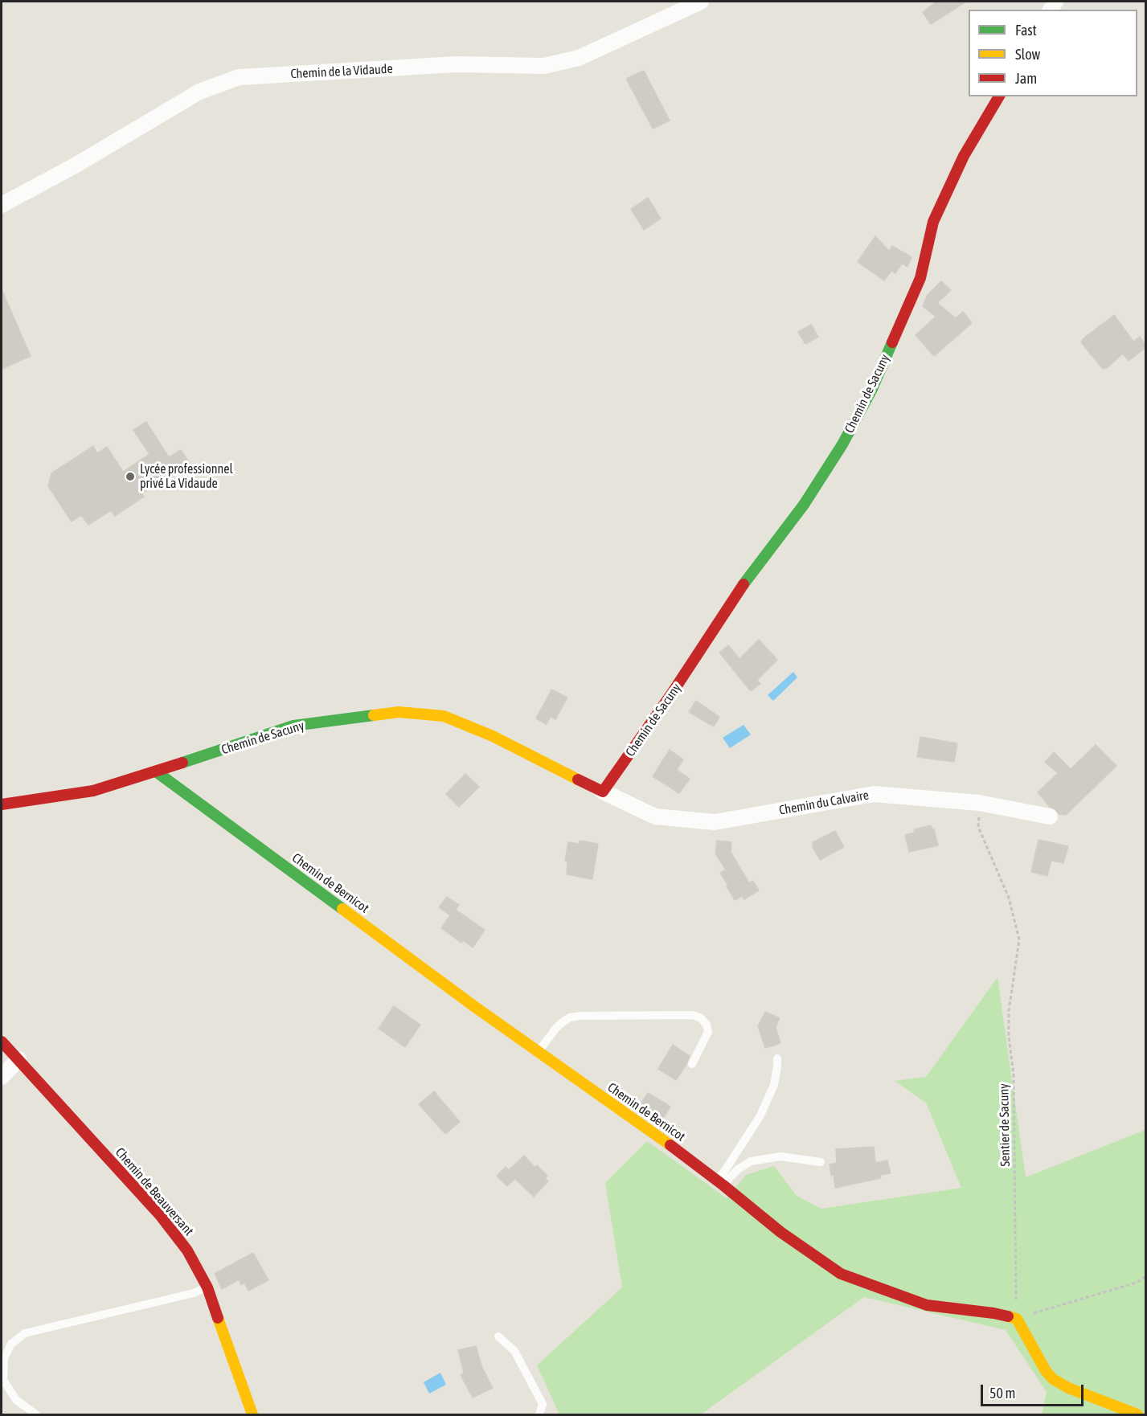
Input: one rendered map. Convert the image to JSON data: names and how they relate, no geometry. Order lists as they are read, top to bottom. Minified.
{"streets":{"street":["Chemin de la Vidaude","Chemin de Sacuny","Chemin du Calvaire","Chemin de Bernicot","Chemin de Beauversant"],"path":["Sentier de Sacuny"]},"crossings":[["Chemin de Sacuny","Chemin du Calvaire"],["Chemin de Sacuny","Chemin de Bernicot"],["Chemin du Calvaire","Sentier de Sacuny"],["Chemin de Bernicot","Sentier de Sacuny"]],"places":["Lycée professionnel privé La Vidaude"],"legend":["Fast","Slow","Jam"],"scale_bar":"50 m"}
